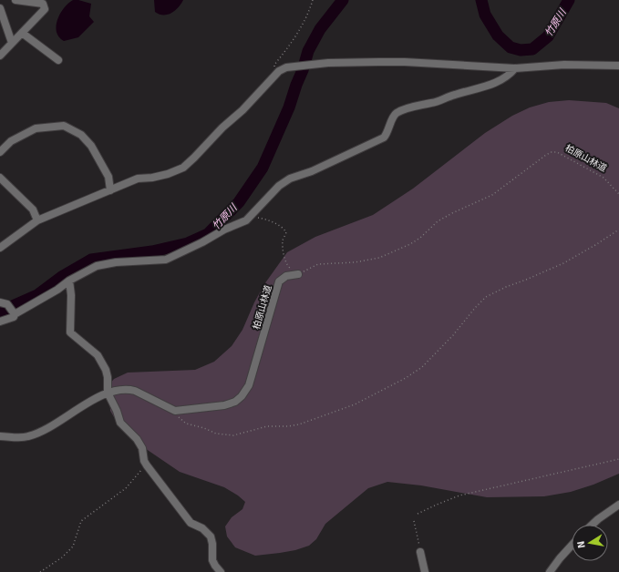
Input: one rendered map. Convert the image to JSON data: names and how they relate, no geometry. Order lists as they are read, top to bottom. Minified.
{"streets":{"street":["柏原山林道"]},"water":["竹原川"],"north":"left"}
